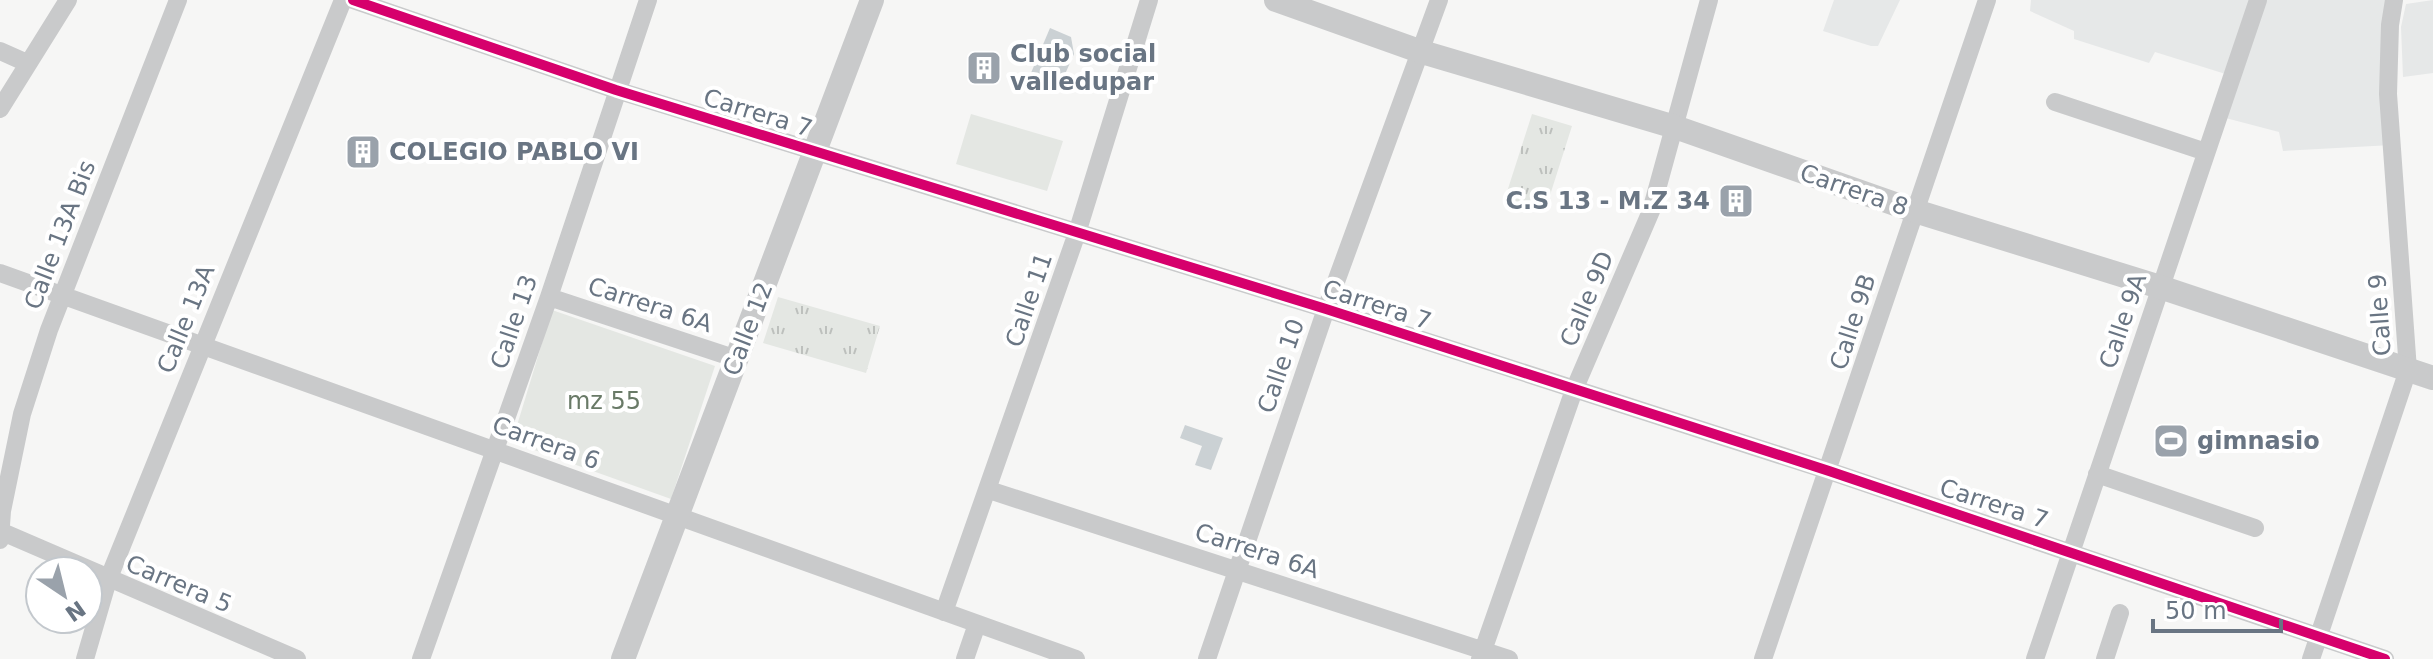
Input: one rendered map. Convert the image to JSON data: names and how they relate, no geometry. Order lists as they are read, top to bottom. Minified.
{"streets":{"street":["Carrera 7","Carrera 8","Calle 13A Bis","Calle 9D","Calle 11","Carrera 6A","Calle 9","Calle 13A","Calle 9A","Calle 13","Calle 9B","Calle 12","Calle 10","Carrera 6","Carrera 5"]},"crossings":[["Carrera 7","Calle 9D"],["Carrera 7","Calle 11"],["Carrera 7","Calle 9"],["Carrera 7","Calle 9A"],["Carrera 7","Calle 13"],["Carrera 7","Calle 9B"],["Carrera 7","Calle 12"],["Carrera 7","Calle 10"],["Carrera 8","Calle 9D"],["Carrera 8","Calle 9"],["Carrera 8","Calle 9A"],["Carrera 8","Calle 9B"],["Carrera 8","Calle 10"],["Calle 13A Bis","Carrera 6"],["Calle 13A Bis","Carrera 5"],["Calle 9D","Carrera 6A"],["Calle 11","Carrera 6A"],["Calle 11","Carrera 6"],["Carrera 6A","Calle 13"],["Carrera 6A","Calle 12"],["Carrera 6A","Calle 10"],["Calle 13A","Carrera 6"],["Calle 13A","Carrera 5"],["Calle 13","Carrera 6"],["Calle 12","Carrera 6"]],"parks":["mz 55"],"places":{"building":["Club social valledupar","COLEGIO PABLO VI","C.S 13 - M.Z 34"],"sports":["gimnasio"]},"scale_bar":"50 m","north":"bottom right"}
